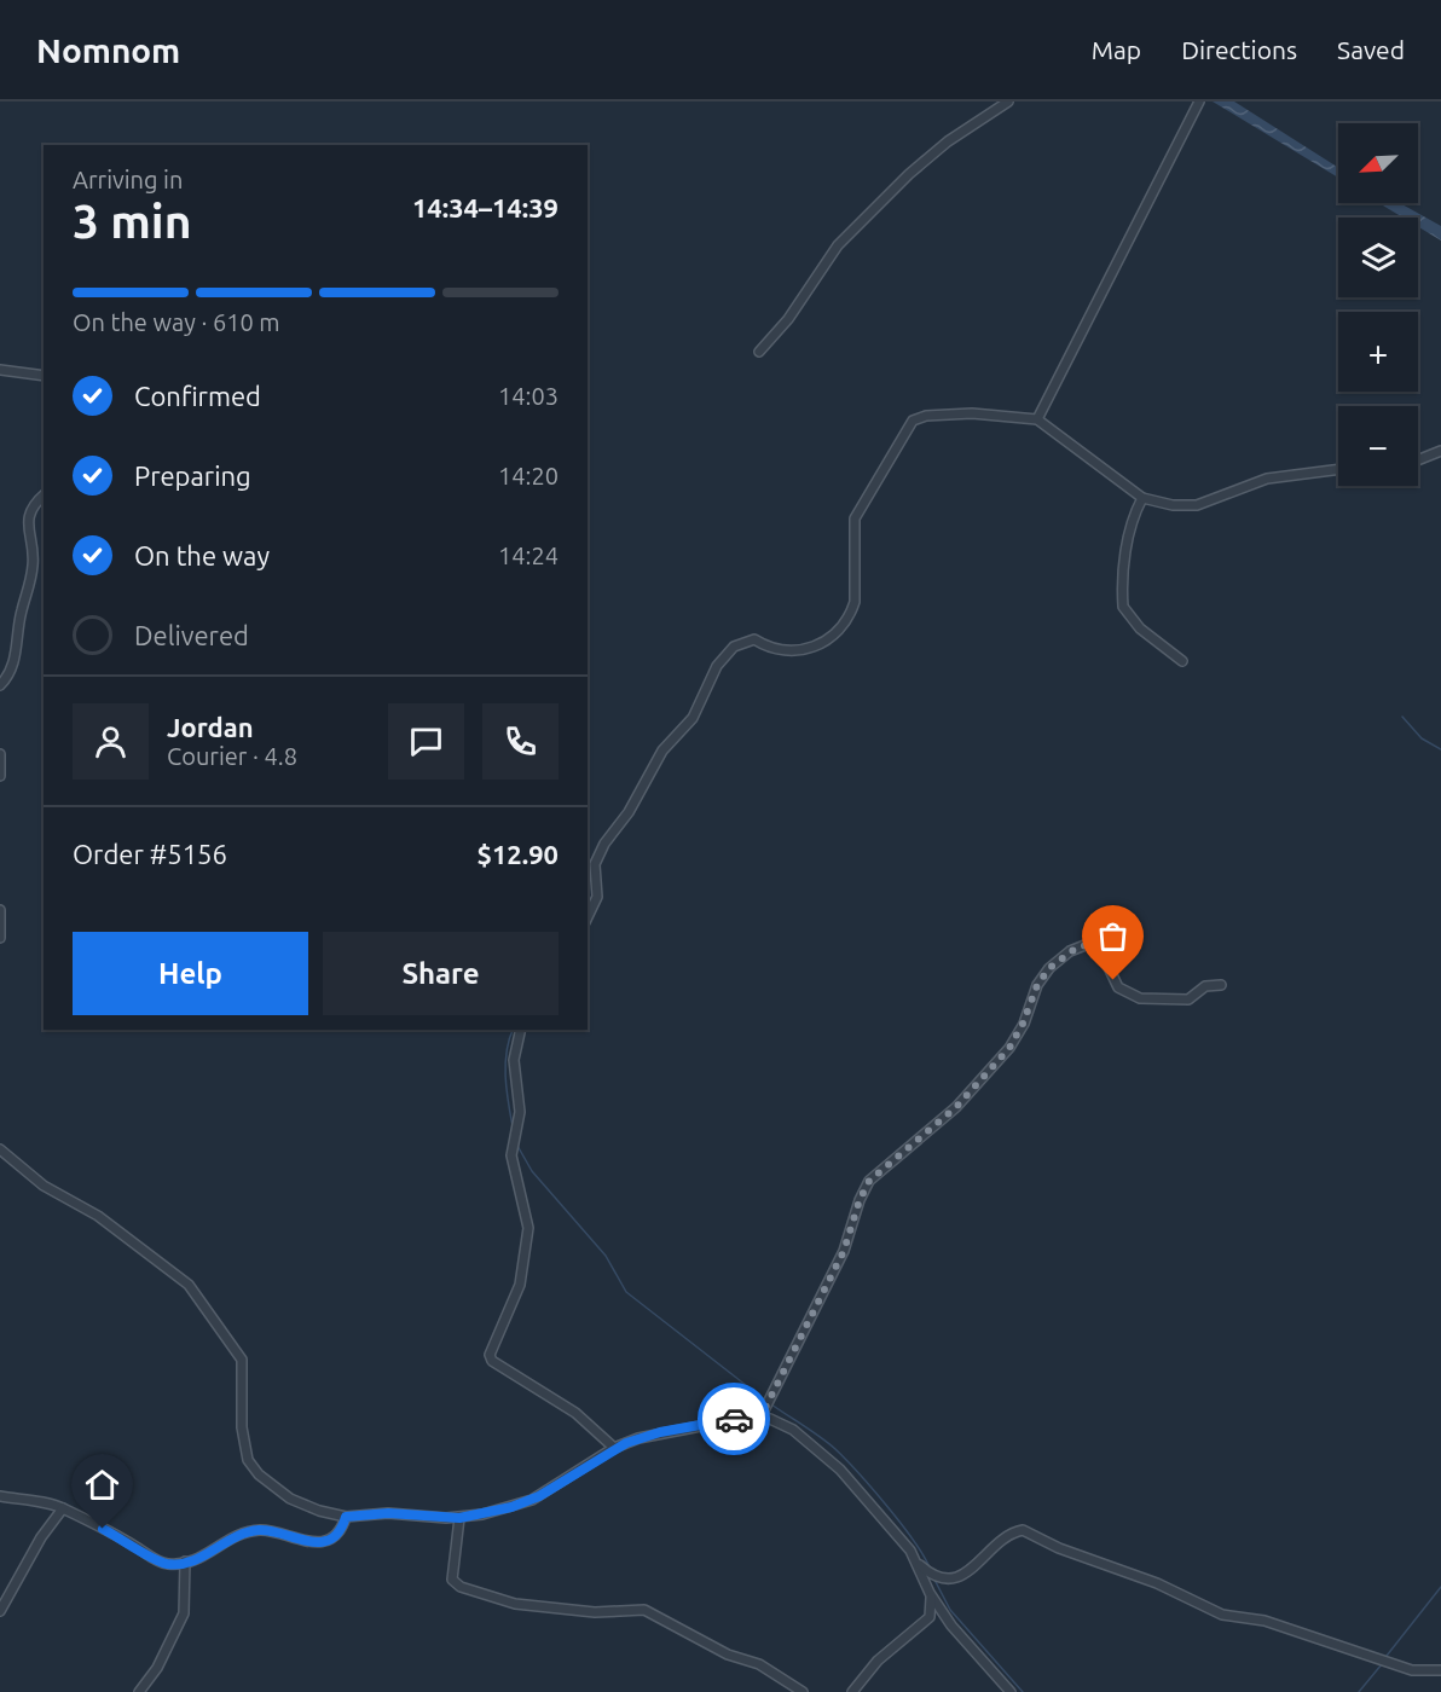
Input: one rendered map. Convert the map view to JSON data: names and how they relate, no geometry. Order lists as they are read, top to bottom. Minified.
{"north":"bottom left","page":{"header":"Nomnom","nav":["Map","Directions","Saved"],"map_buttons":["+","−"],"heading":["3 min","Arriving in","14:34–14:39"],"panel":["Jordan","Courier · 4.8","Order #5156","$12.90"],"bar":"On the way · 610 m","list":[["Confirmed","14:03"],["Preparing","14:20"],["On the way","14:24"],"Delivered"],"buttons":["Help","Share"]}}
